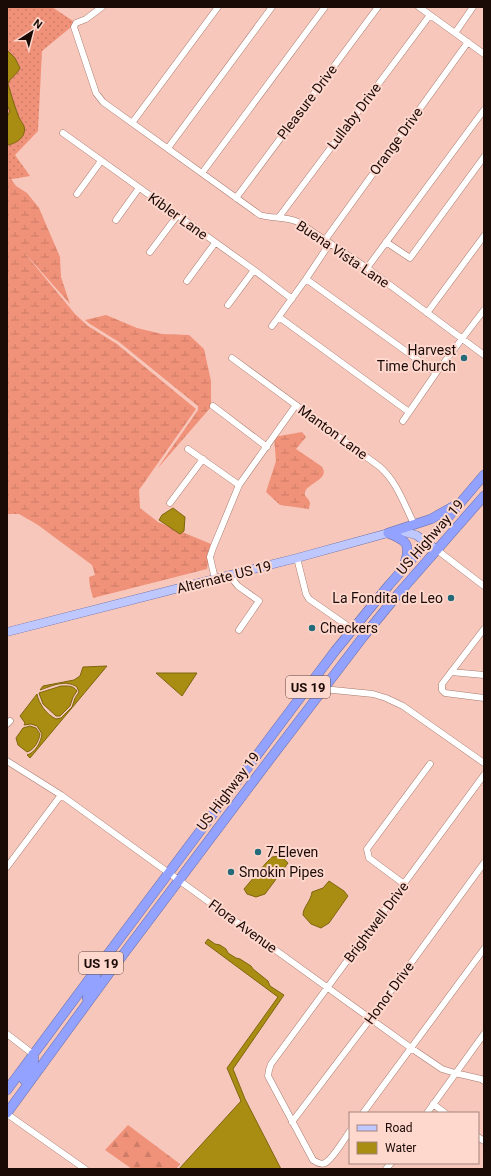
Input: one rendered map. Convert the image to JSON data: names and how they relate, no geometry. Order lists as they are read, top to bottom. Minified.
{"streets":{"highway":["US Highway 19","US 19"],"main road":["Alternate US 19"],"street":["Pleasure Drive","Lullaby Drive","Orange Drive","Kibler Lane","Buena Vista Lane","Manton Lane","Brightwell Drive","Flora Avenue","Honor Drive"]},"crossings":[["Pleasure Drive","Buena Vista Lane"],["Lullaby Drive","Buena Vista Lane"],["Orange Drive","Kibler Lane"],["Orange Drive","Buena Vista Lane"],["US Highway 19","Alternate US 19"],["US Highway 19","Flora Avenue"],["Brightwell Drive","Flora Avenue"],["Brightwell Drive","Honor Drive"],["Flora Avenue","Honor Drive"]],"places":["Harvest Time Church","La Fondita de Leo","Checkers","7-Eleven","Smokin Pipes"],"legend":["Road","Water"],"north":"top right"}
